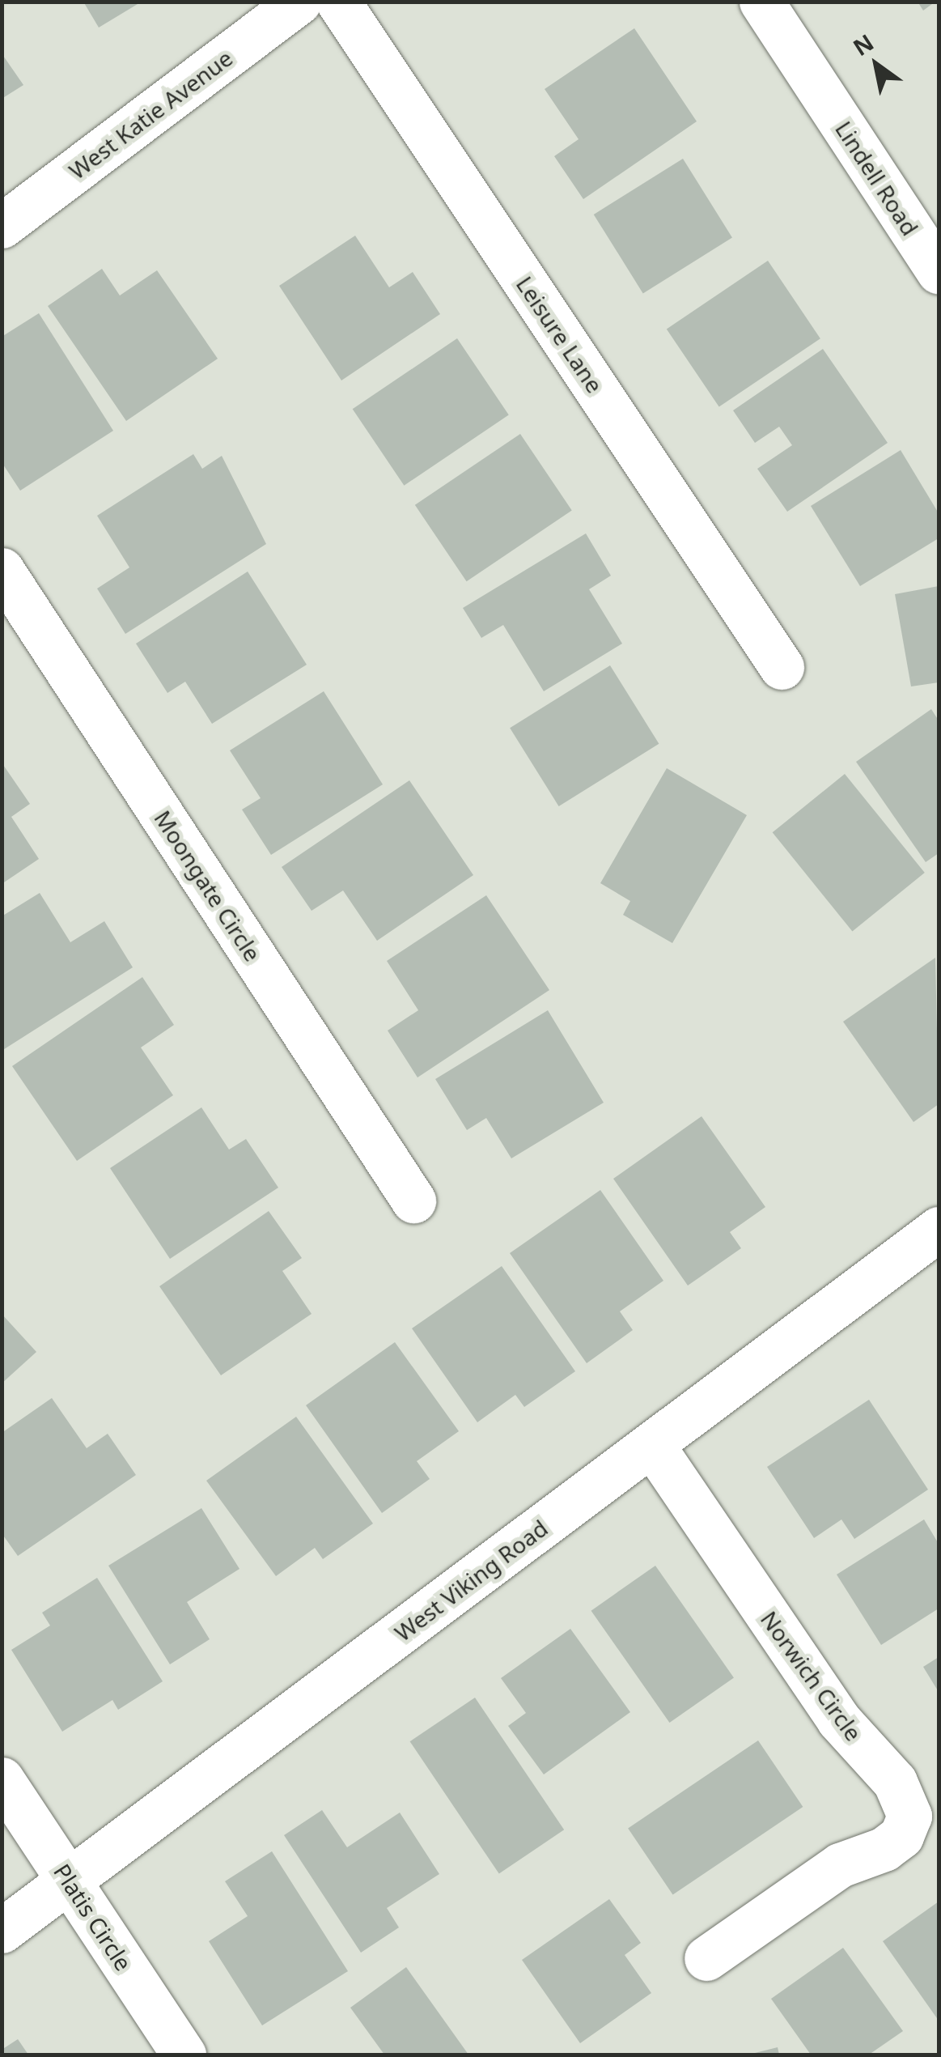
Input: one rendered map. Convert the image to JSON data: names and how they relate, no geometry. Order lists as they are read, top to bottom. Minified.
{"streets":{"street":["West Katie Avenue","Lindell Road","Leisure Lane","Moongate Circle","West Viking Road","Norwich Circle","Platis Circle"]},"crossings":[["West Viking Road","Norwich Circle"],["West Viking Road","Platis Circle"]],"north":"top left"}
